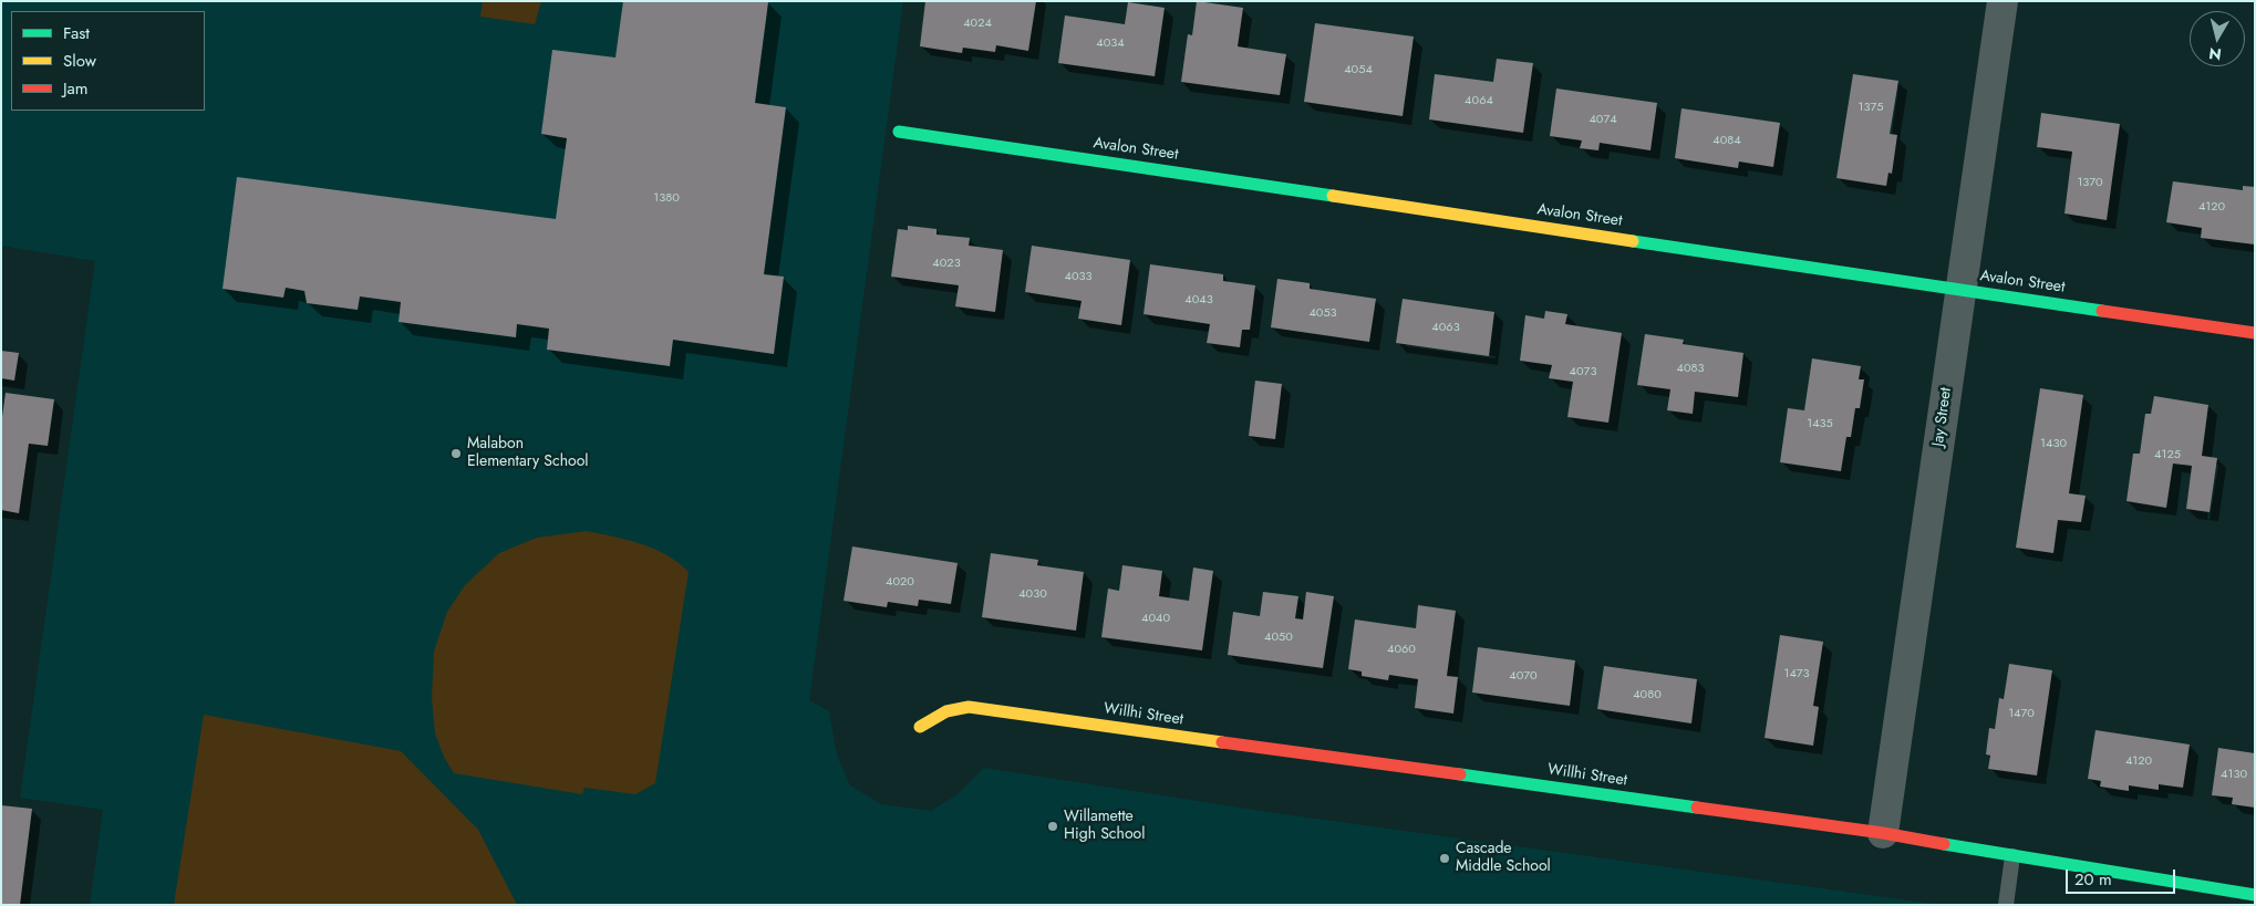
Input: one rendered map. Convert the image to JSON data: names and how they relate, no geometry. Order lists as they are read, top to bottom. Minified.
{"streets":{"street":["Avalon Street","Jay Street","Willhi Street"]},"crossings":[["Avalon Street","Jay Street"],["Jay Street","Willhi Street"]],"places":["Malabon Elementary School","Willamette High School","Cascade Middle School"],"house_numbers":["4024","4034","4054","4064","1375","4074","4084","1370","1380","4120","4023","4033","4043","4053","4063","4083","4073","1435","1430","4125","4020","4030","4040","4050","4060","1473","4070","4080","1470","4120","4130"],"legend":["Fast","Slow","Jam"],"scale_bar":"20 m","north":"bottom"}
